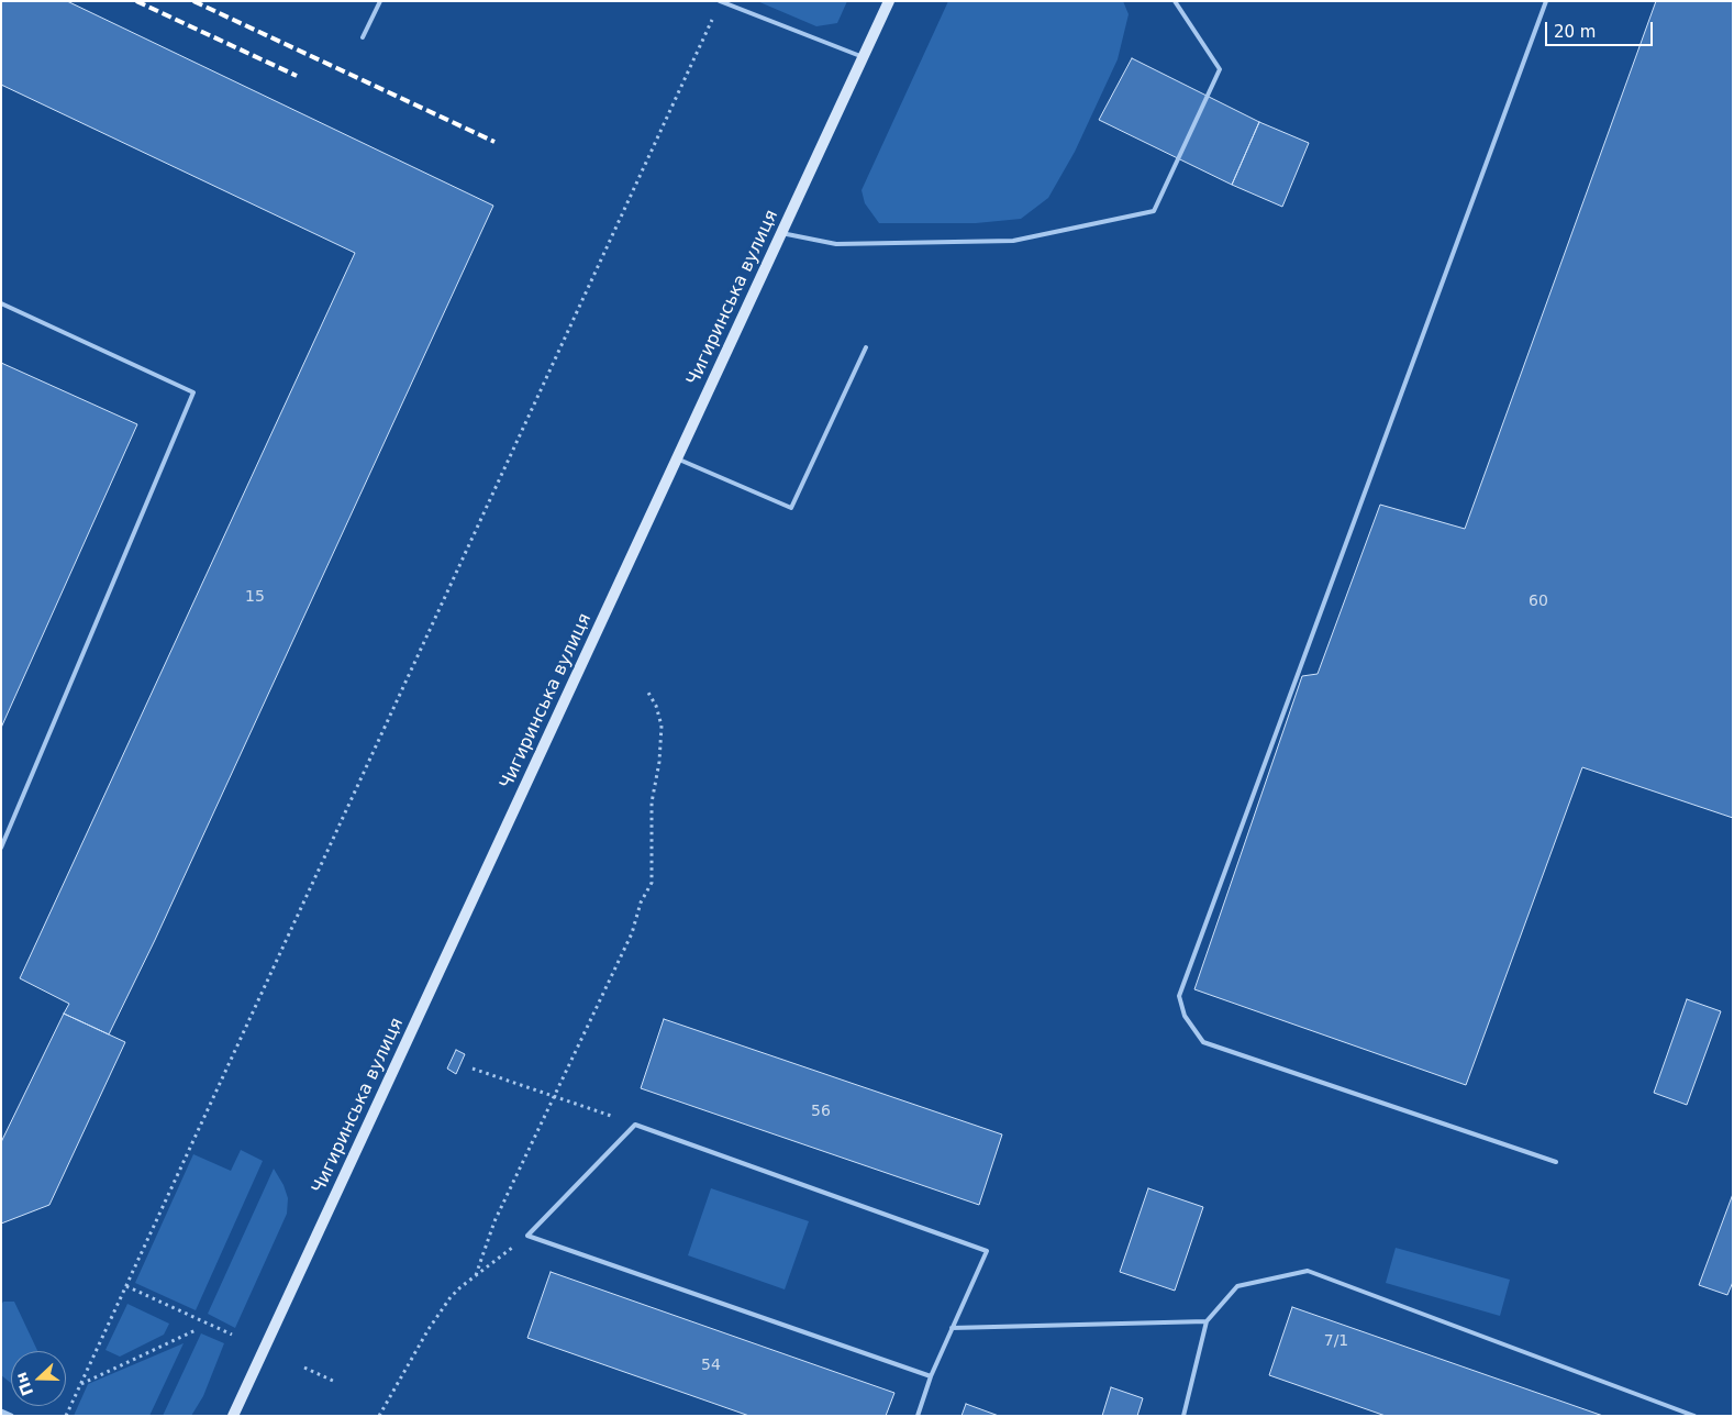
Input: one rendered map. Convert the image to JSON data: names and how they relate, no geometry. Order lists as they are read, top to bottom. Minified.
{"streets":{"main road":["Чигиринська вулиця"]},"house_numbers":["15","60","56","7/1","54"],"scale_bar":"20 m","north":"left"}
